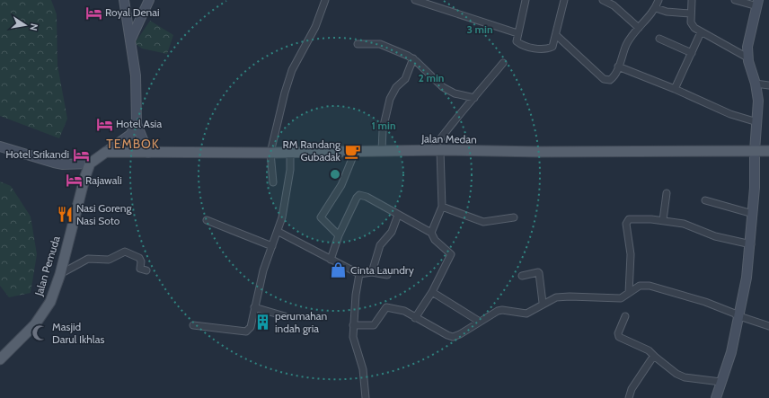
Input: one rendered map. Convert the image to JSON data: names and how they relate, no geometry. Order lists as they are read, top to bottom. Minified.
{"streets":{"main road":["Jalan Medan","Jalan Pemuda"]},"districts":["TEMBOK"],"places":{"hotel":["Royal Denai","Hotel Asia","Hotel Srikandi","Rajawali"],"cafe":["RM Randang Gubadak"],"restaurant":["Nasi Goreng Nasi Soto"],"shop":["Cinta Laundry"],"building":["perumahan indah gria"],"mosque":["Masjid Darul Ikhlas"]},"north":"right","rings":["3 min","2 min","1 min"]}
